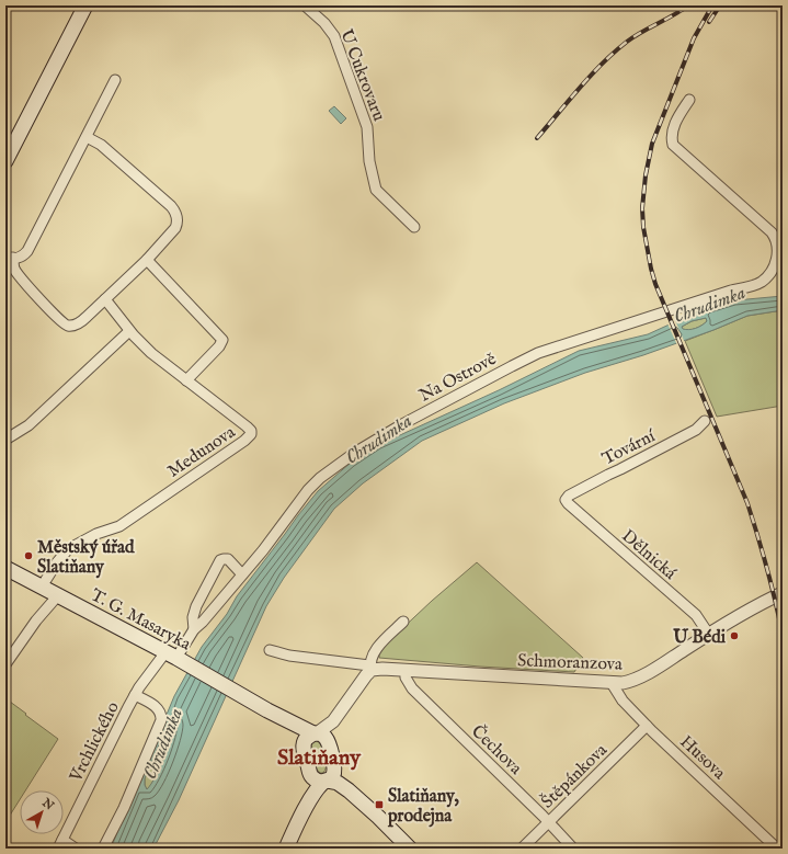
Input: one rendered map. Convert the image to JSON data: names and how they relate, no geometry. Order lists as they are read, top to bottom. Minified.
{"streets":{"main road":["T. G. Masaryka"],"street":["U Cukrovaru","Na Ostrově","Tovární","Medunova","Dělnická","Schmoranzova","Vrchlického","Čechova","Husova","Štěpánkova"]},"crossings":[["Na Ostrově","T. G. Masaryka"],["Na Ostrově","Vrchlického"],["Tovární","Dělnická"],["Medunova","T. G. Masaryka"],["Dělnická","Schmoranzova"],["T. G. Masaryka","Vrchlického"],["Schmoranzova","Čechova"],["Schmoranzova","Husova"],["Čechova","Štěpánkova"],["Husova","Štěpánkova"]],"districts":["Slatiňany"],"water":["Chrudimka"],"places":{"other":["Městský úřad Slatiňany","U Bédi"],"transit":["Slatiňany, prodejna"]},"north":"top right"}
